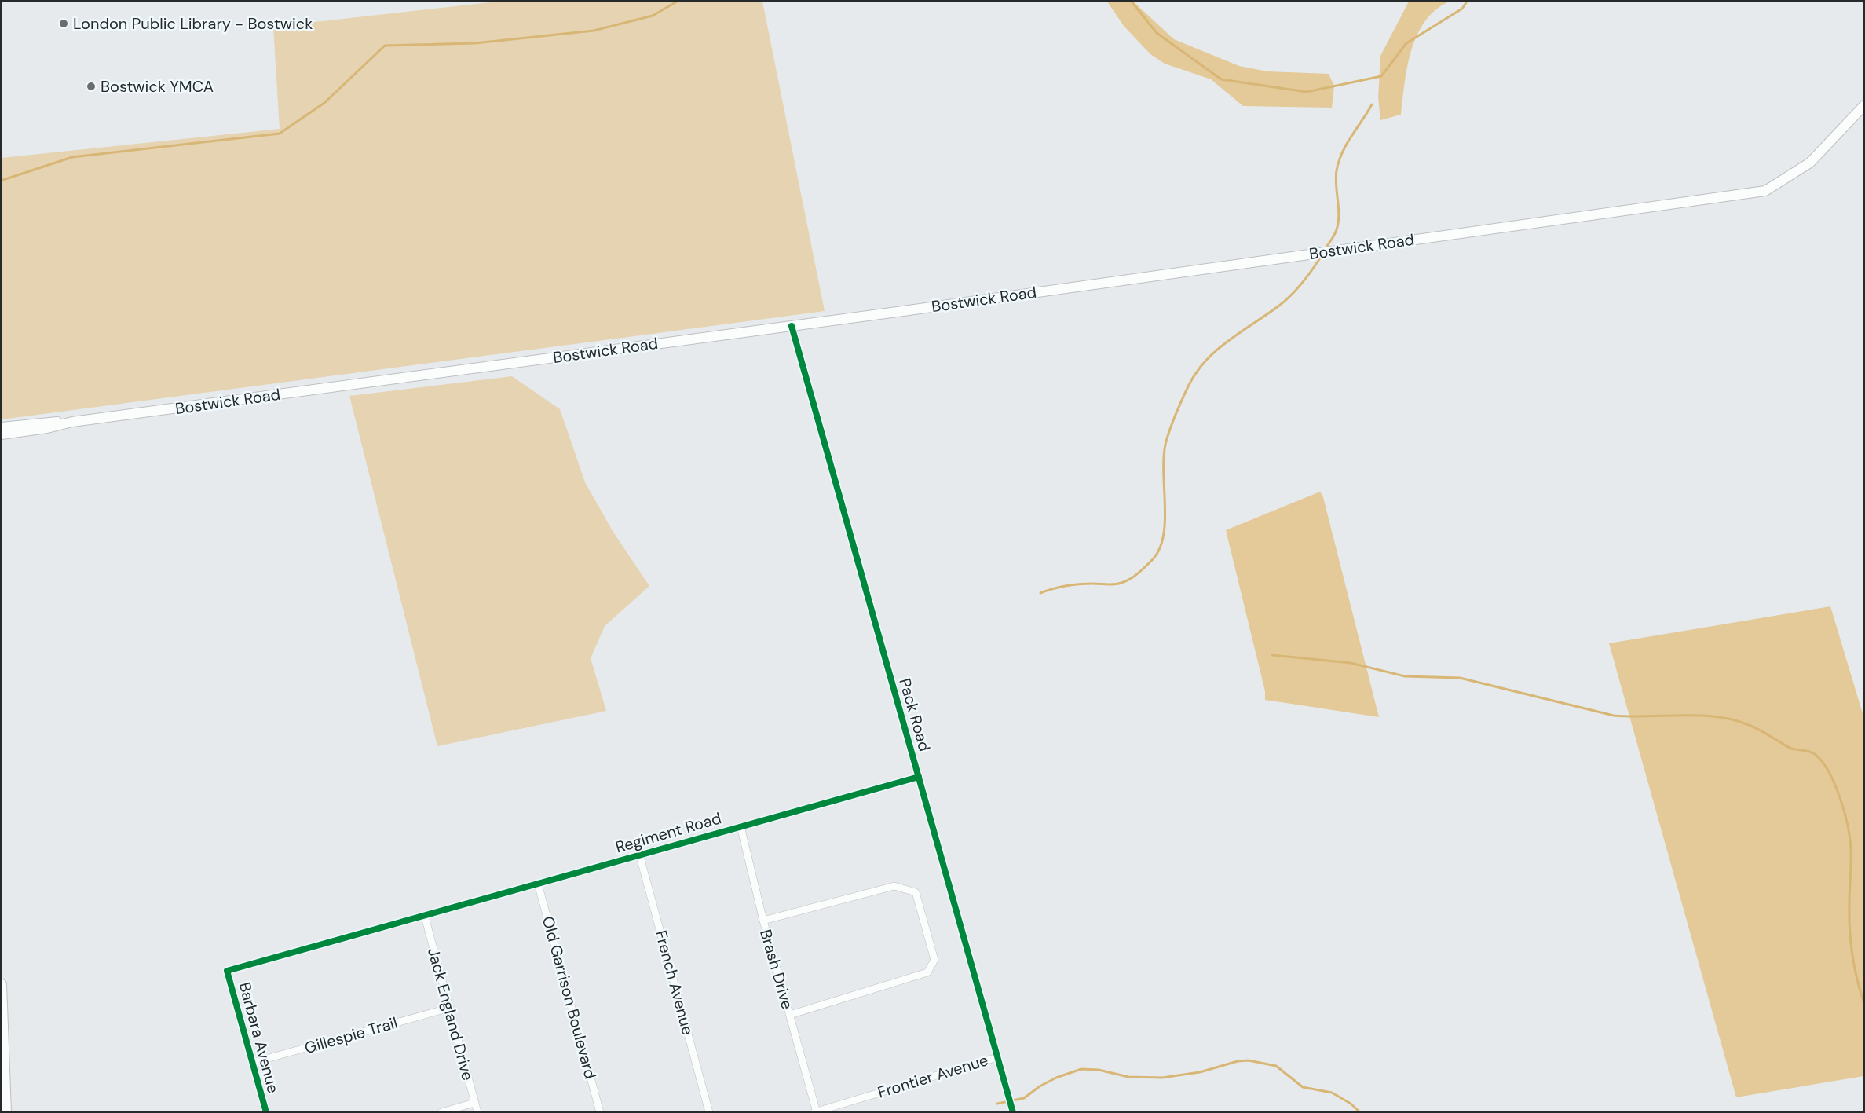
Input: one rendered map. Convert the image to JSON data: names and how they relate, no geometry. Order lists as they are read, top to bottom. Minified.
{"streets":{"main road":["Bostwick Road"],"street":["Pack Road","Regiment Road","Brash Drive","French Avenue","Old Garrison Boulevard","Jack England Drive","Gillespie Trail","Barbara Avenue","Frontier Avenue"]},"crossings":[["Bostwick Road","Pack Road"],["Pack Road","Regiment Road"],["Pack Road","Frontier Avenue"],["Regiment Road","Brash Drive"],["Regiment Road","French Avenue"],["Regiment Road","Old Garrison Boulevard"],["Regiment Road","Jack England Drive"],["Regiment Road","Barbara Avenue"],["Brash Drive","Frontier Avenue"],["Jack England Drive","Gillespie Trail"],["Gillespie Trail","Barbara Avenue"]],"places":["London Public Library - Bostwick","Bostwick YMCA"]}
